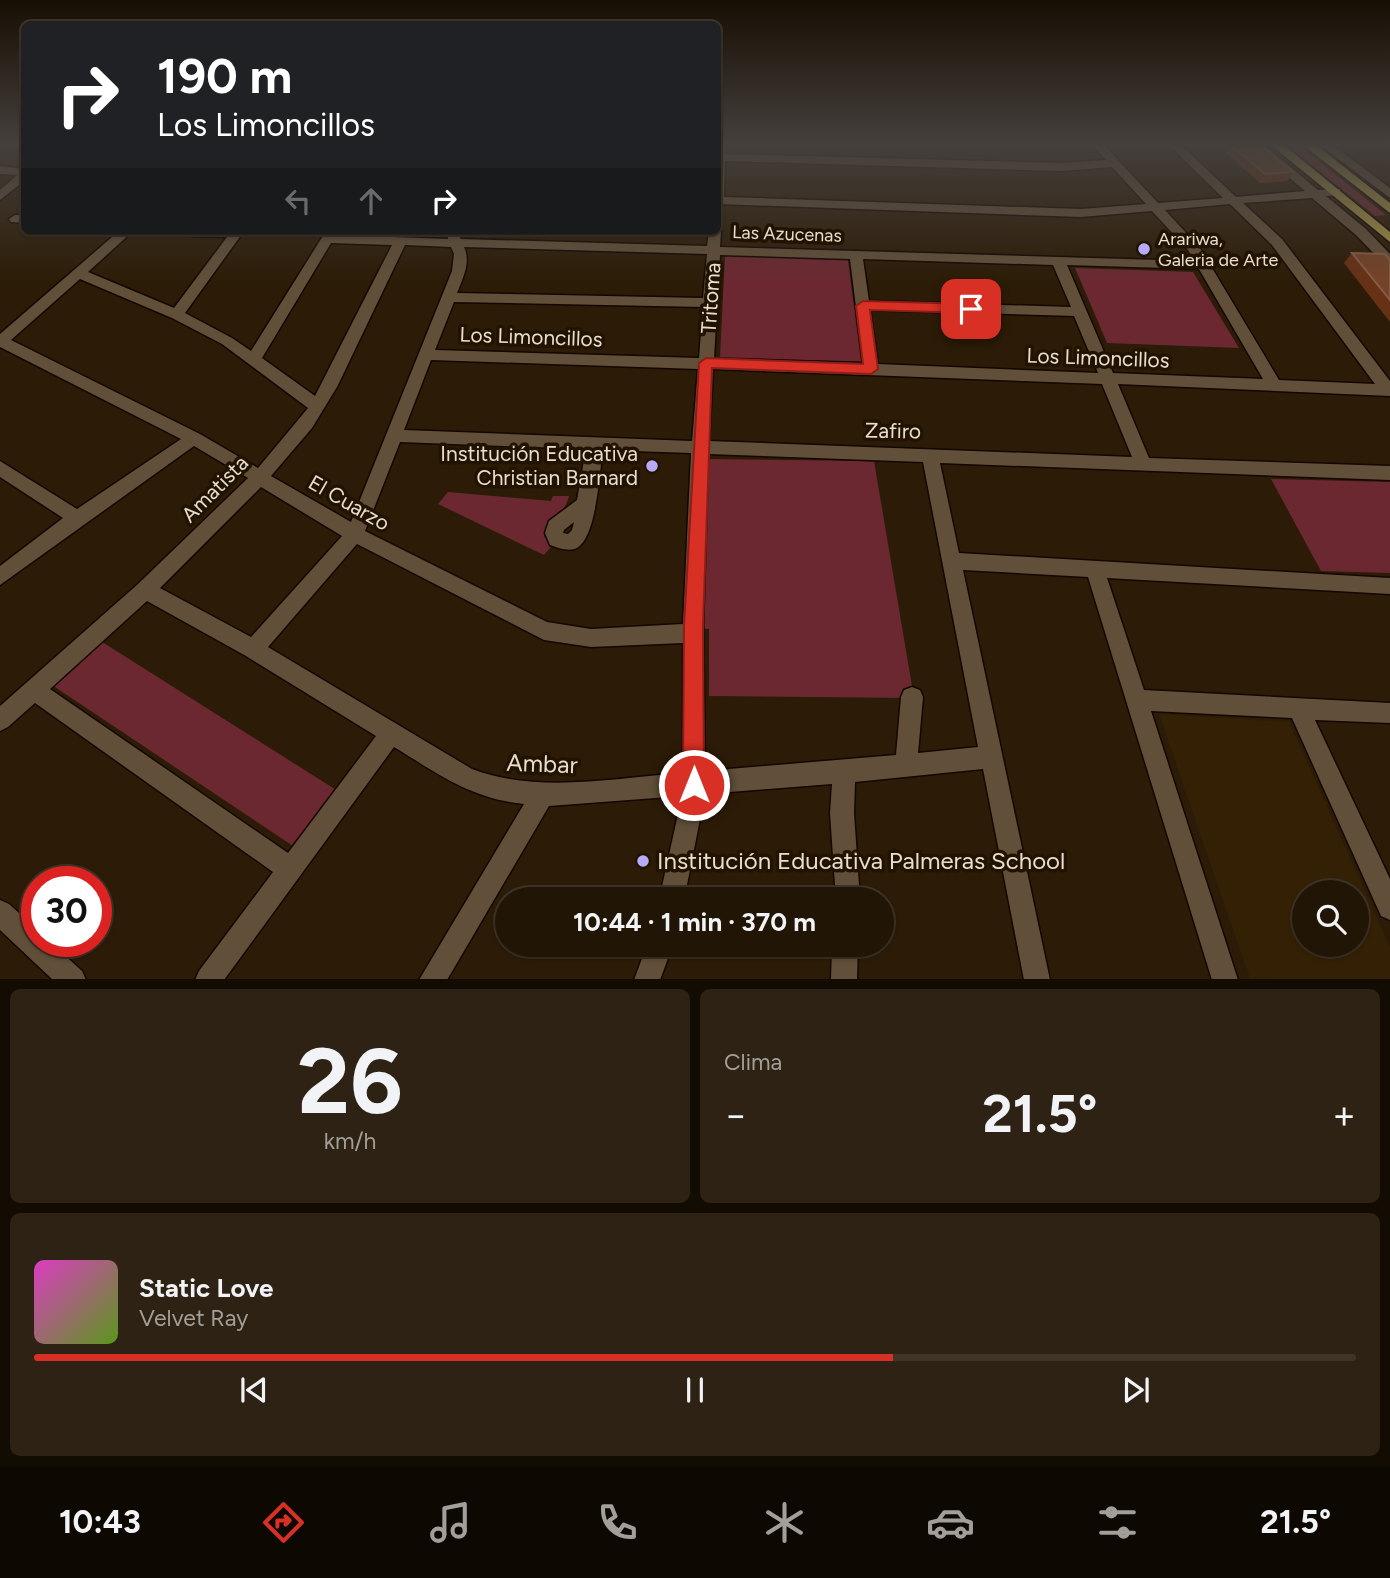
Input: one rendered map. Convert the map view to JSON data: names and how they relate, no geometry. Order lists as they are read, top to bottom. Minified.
{"streets":{"street":["Las Azucenas","Tritoma","Los Limoncillos","Zafiro","Amatista","El Cuarzo","Ambar"]},"crossings":[["Las Azucenas","Tritoma"],["Las Azucenas","Amatista"],["Tritoma","Los Limoncillos"],["Tritoma","Zafiro"],["Tritoma","El Cuarzo"],["Tritoma","Ambar"],["Amatista","El Cuarzo"],["Amatista","Ambar"]],"places":["Arariwa, Galeria de Arte","Institución Educativa Christian Barnard","Institución Educativa Palmeras School"],"page":{"turn":["190 m","Los Limoncillos"],"limit":"30","trip":"10:44 · 1 min · 370 m","tile":[["26","km/h"],"Clima"],"heat":["−","21.5°","+"],"song":["Static Love","Velvet Ray"],"tabs":["10:43","21.5°"]}}
